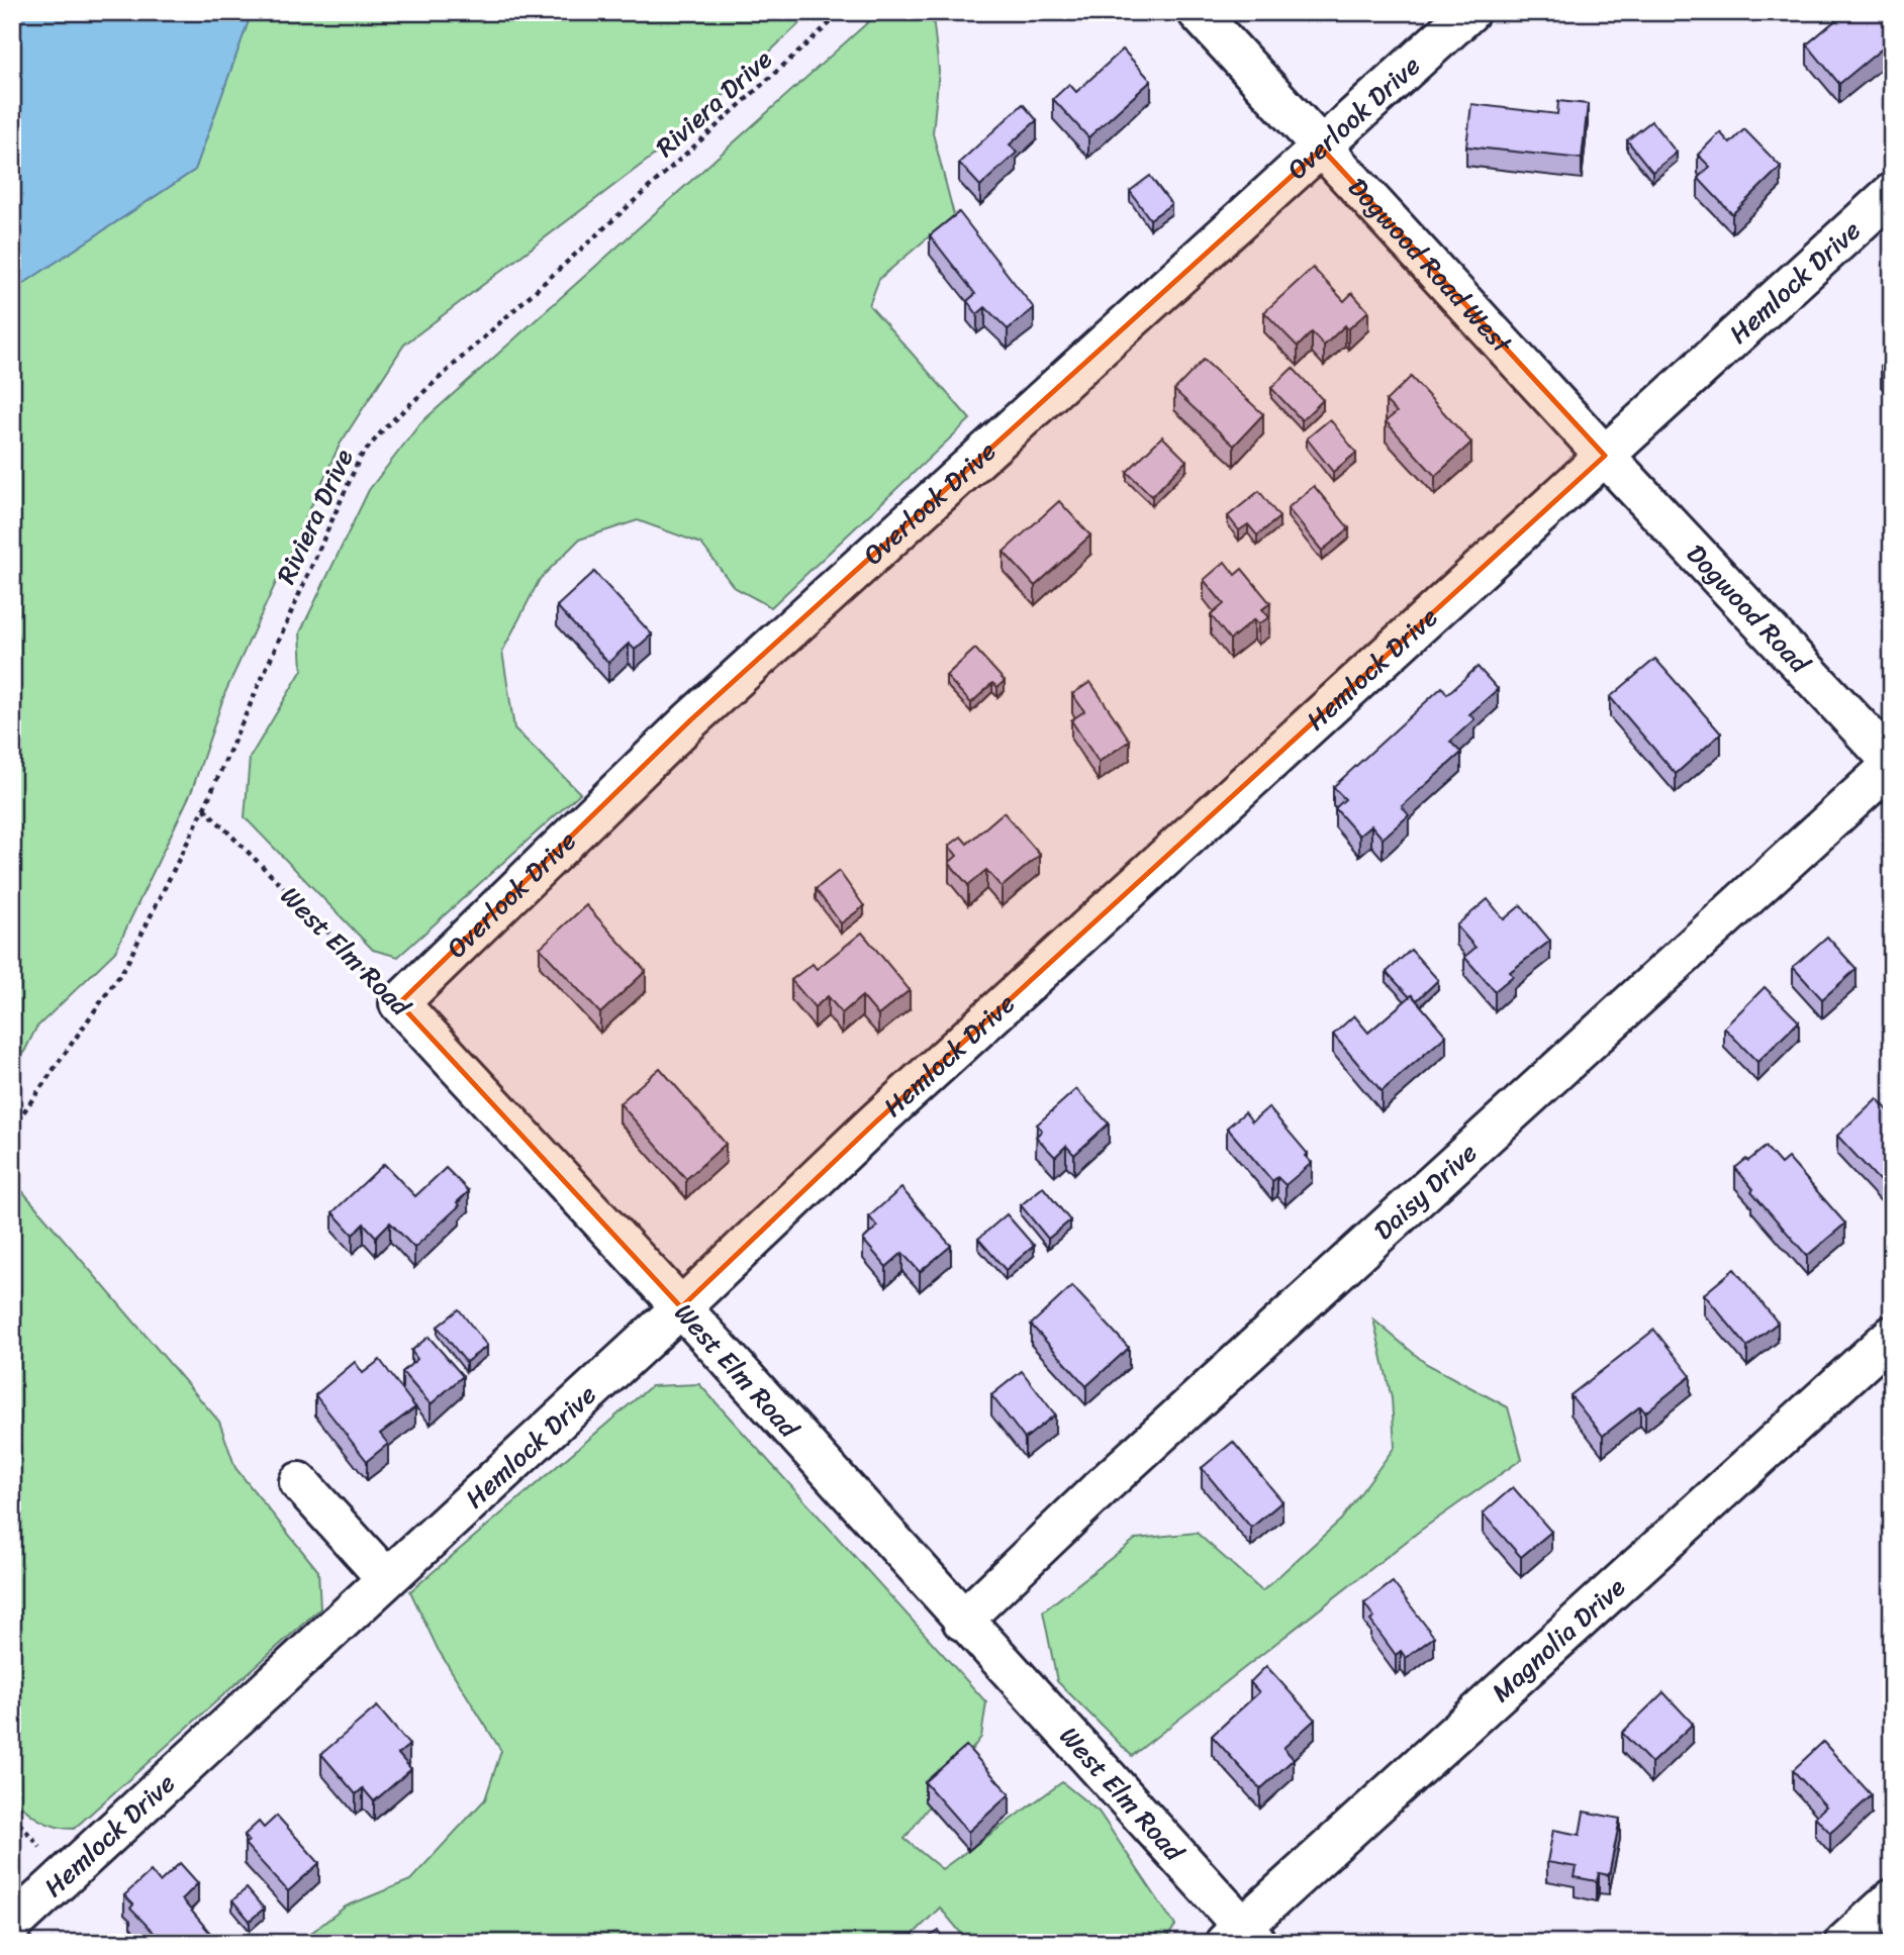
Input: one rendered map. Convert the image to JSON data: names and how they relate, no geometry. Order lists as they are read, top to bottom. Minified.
{"streets":{"street":["Overlook Drive","Dogwood Road West","Hemlock Drive","Dogwood Road","West Elm Road","Daisy Drive","Magnolia Drive"],"path":["Riviera Drive"]},"crossings":[["Riviera Drive","West Elm Road"],["Overlook Drive","Dogwood Road West"],["Overlook Drive","West Elm Road"],["Dogwood Road West","Hemlock Drive"],["Dogwood Road West","Dogwood Road"],["Hemlock Drive","Dogwood Road"],["Hemlock Drive","West Elm Road"],["Dogwood Road","Daisy Drive"],["West Elm Road","Daisy Drive"],["West Elm Road","Magnolia Drive"]]}
